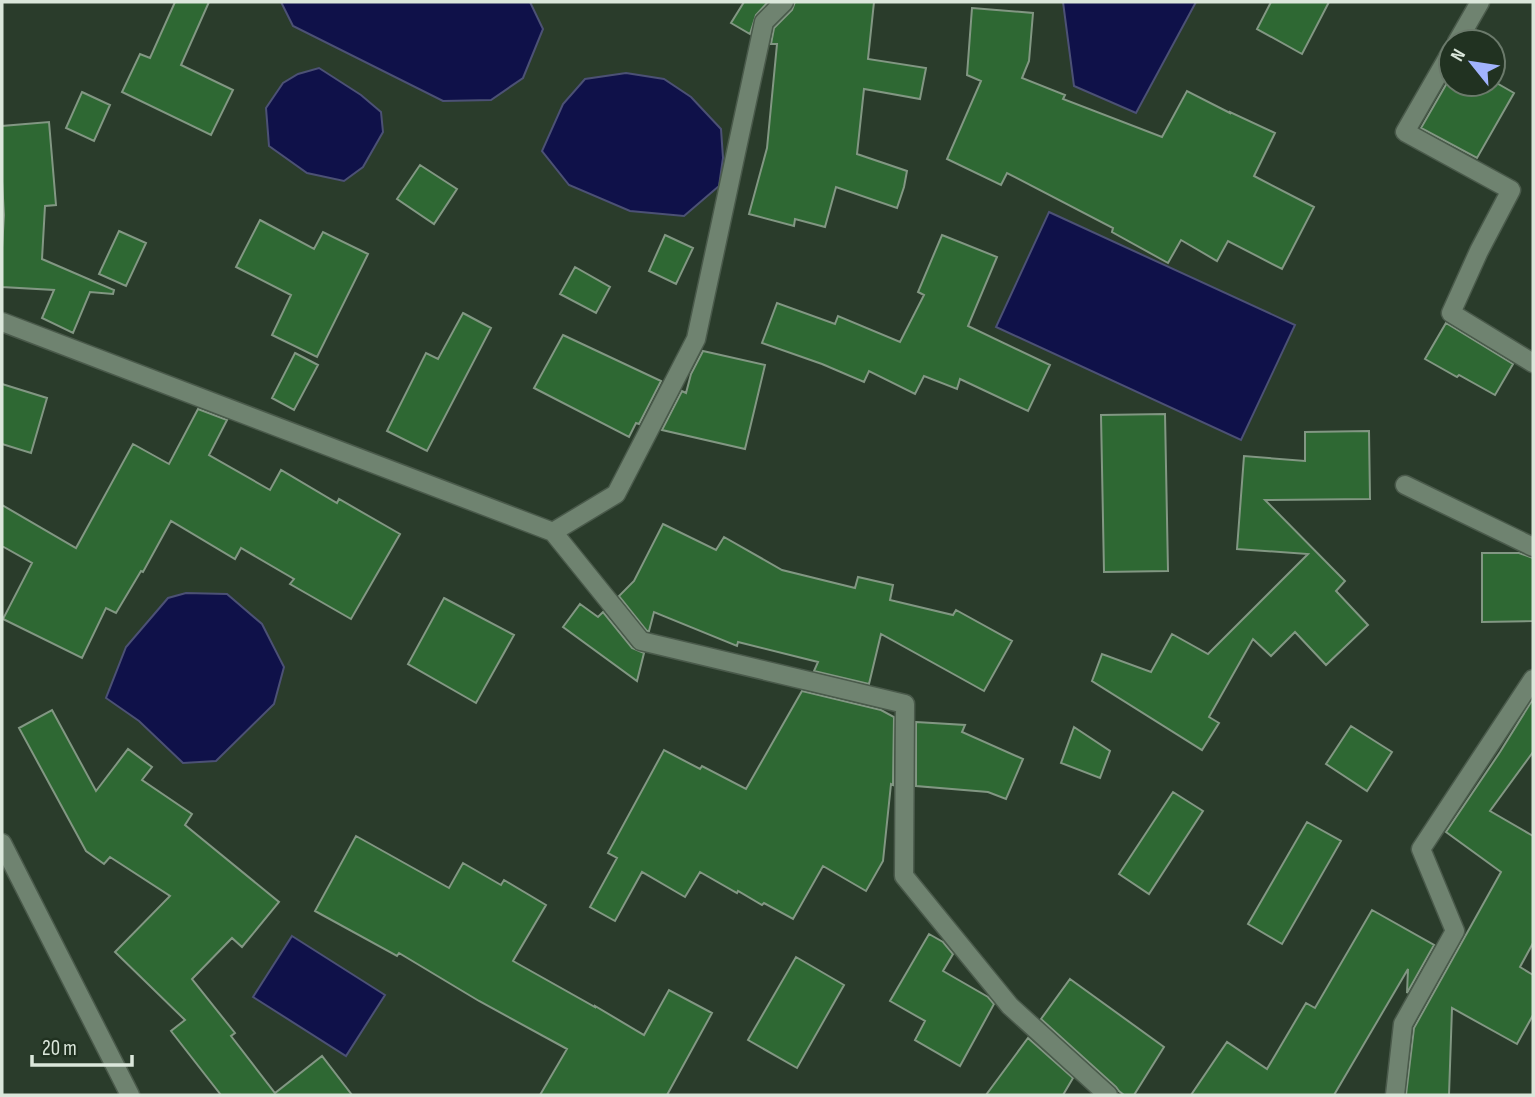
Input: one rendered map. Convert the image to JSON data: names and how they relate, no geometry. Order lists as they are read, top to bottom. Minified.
{"scale_bar":"20 m","north":"top left"}
